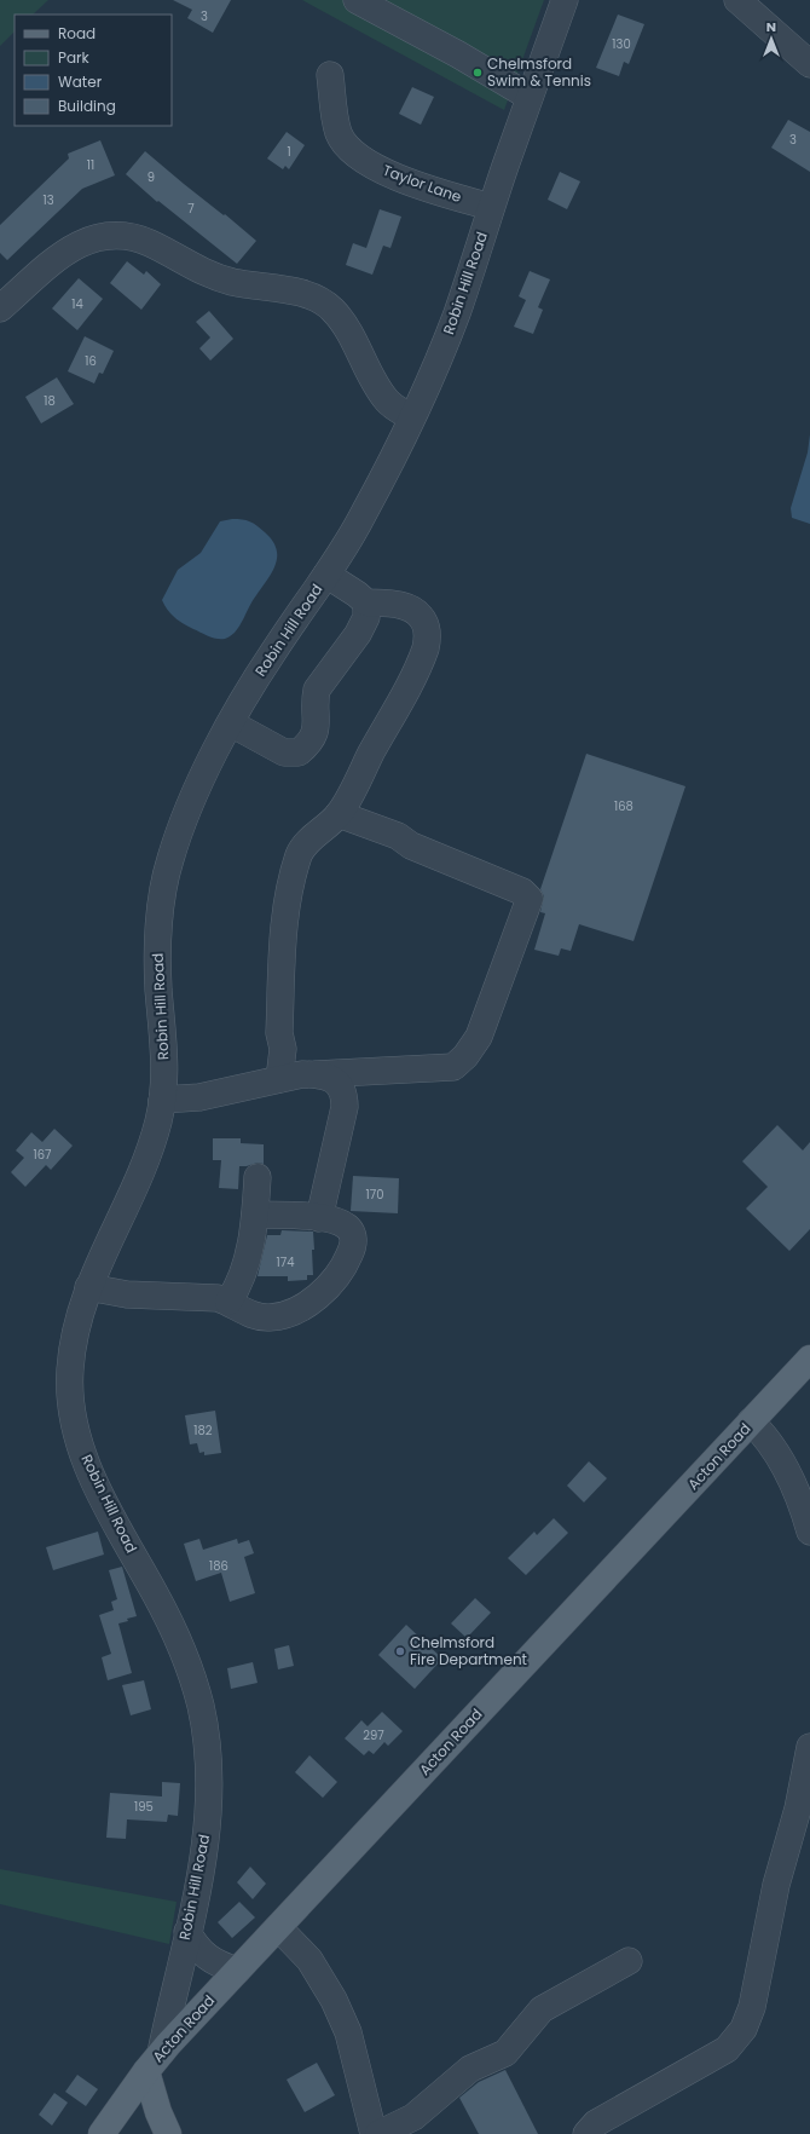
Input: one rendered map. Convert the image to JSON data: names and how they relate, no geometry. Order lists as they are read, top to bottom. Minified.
{"streets":{"main road":["Acton Road"],"street":["Taylor Lane","Robin Hill Road"]},"crossings":[["Taylor Lane","Robin Hill Road"],["Robin Hill Road","Acton Road"]],"places":["Chelmsford Swim & Tennis","Chelmsford Fire Department"],"house_numbers":["3","130","3","1","11","9","13","7","14","16","18","168","167","170","174","182","186","297","195"],"legend":["Road","Park","Water","Building"],"north":"top"}
